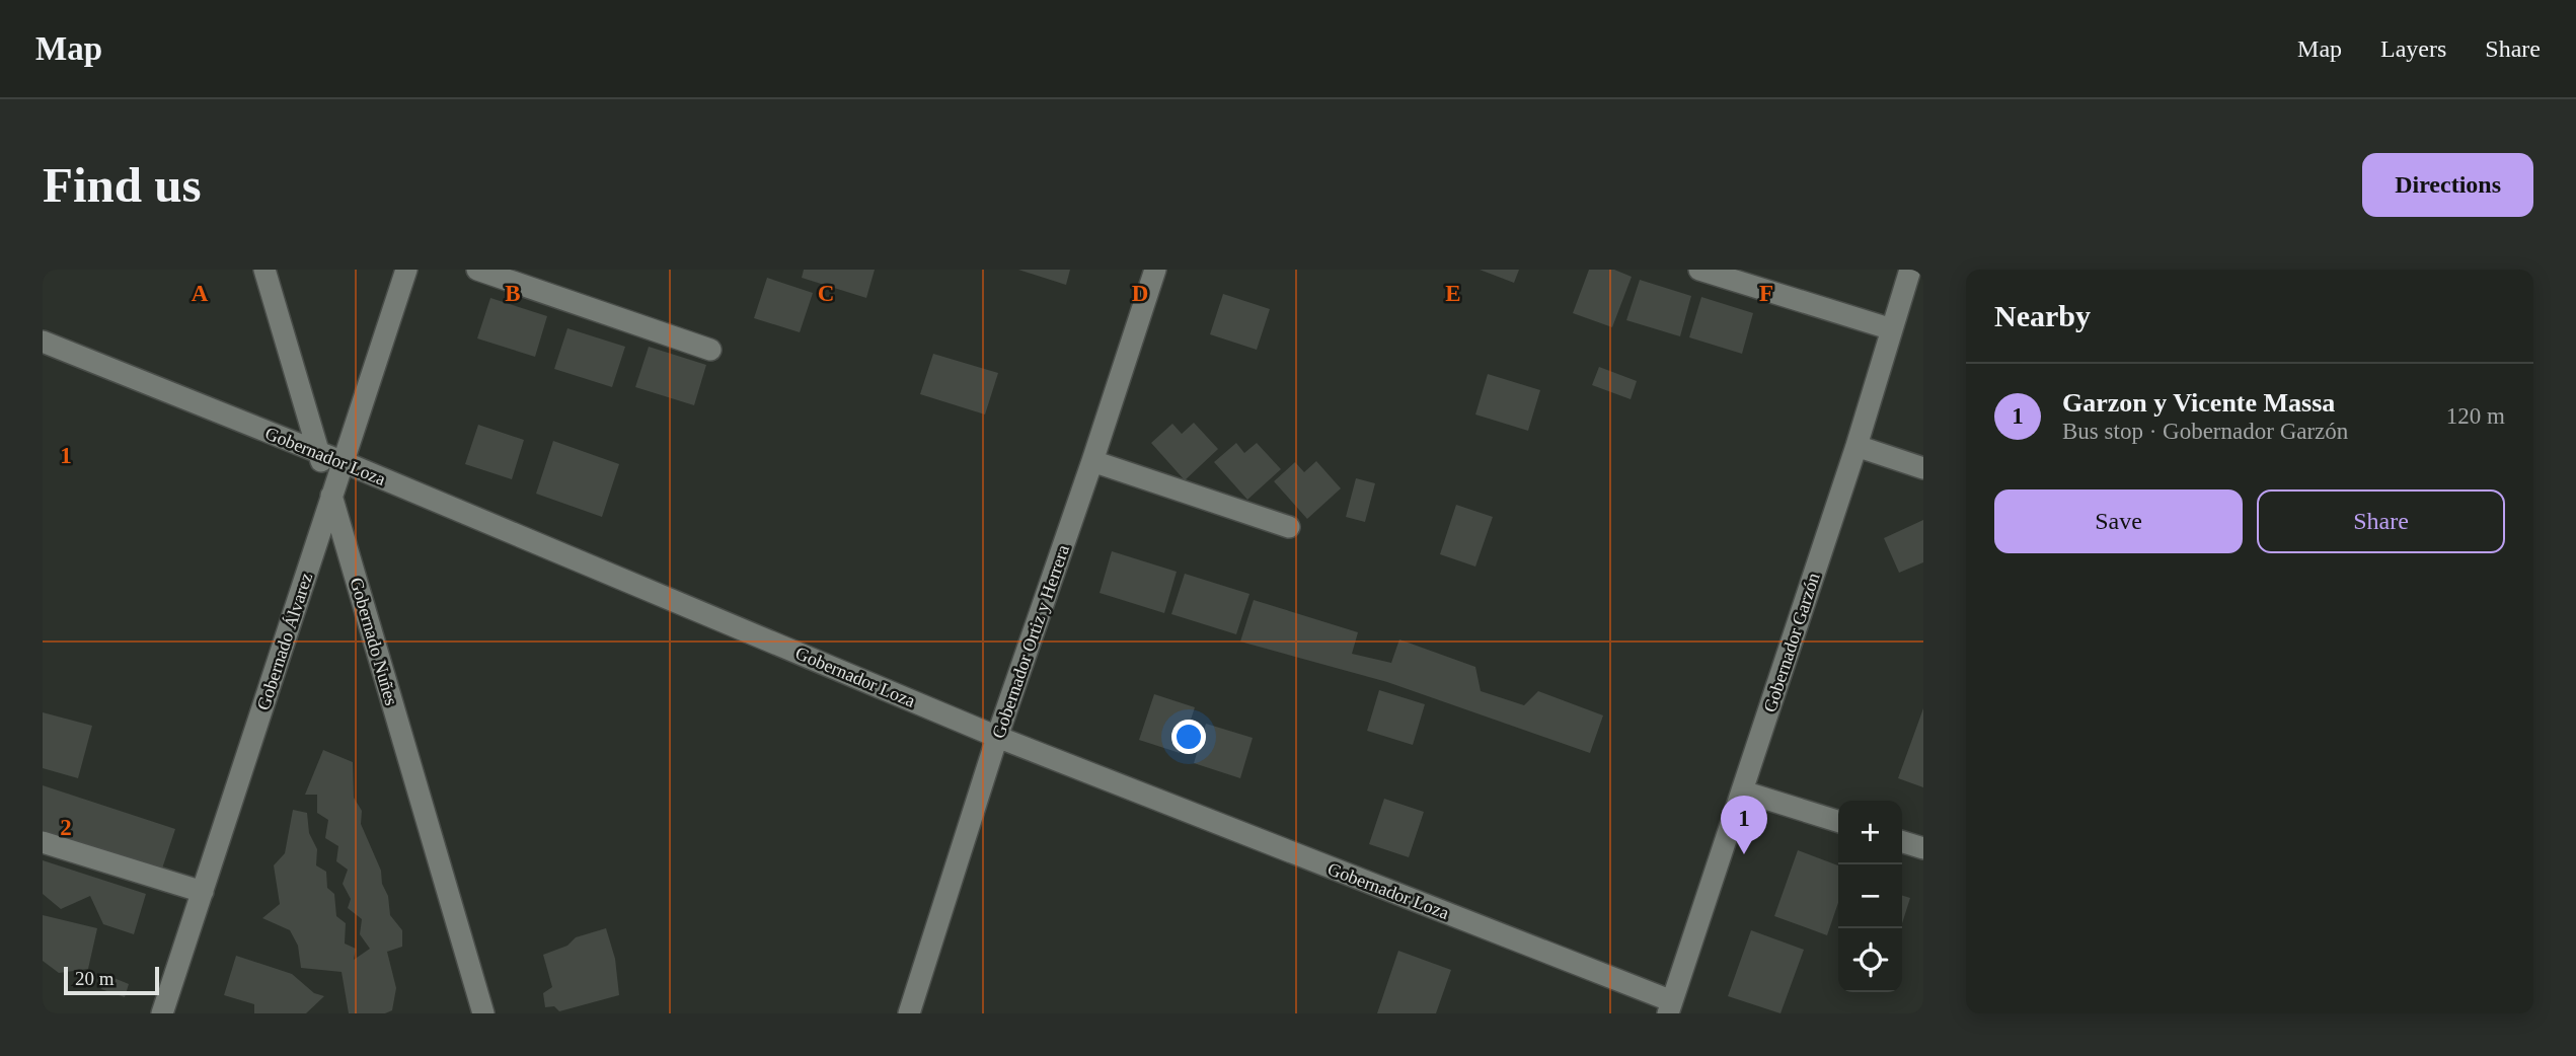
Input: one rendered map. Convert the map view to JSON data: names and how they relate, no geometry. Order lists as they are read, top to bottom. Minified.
{"streets":{"street":["Gobernador Loza","Gobernado Álvarez","Gobernado Nuñes","Gobernador Ortiz y Herrera","Gobernador Garzón"]},"crossings":[["Gobernador Loza","Gobernado Álvarez"],["Gobernador Loza","Gobernado Nuñes"],["Gobernador Loza","Gobernador Ortiz y Herrera"],["Gobernador Loza","Gobernador Garzón"],["Gobernado Álvarez","Gobernado Nuñes"]],"scale_bar":"20 m","page":{"header":"Map","nav":["Map","Layers","Share"],"buttons":["Directions",["Save","Share"]],"title":"Find us","heading":"Nearby","list":[{"mark":"1","name":"Garzon y Vicente Massa","note":"Bus stop · Gobernador Garzón","value":"120 m"}],"pins":"1","map_buttons":["+","−"],"scale":"20 m"},"grid":{"columns":["A","B","C","D","E","F"],"rows":["1","2"]}}
